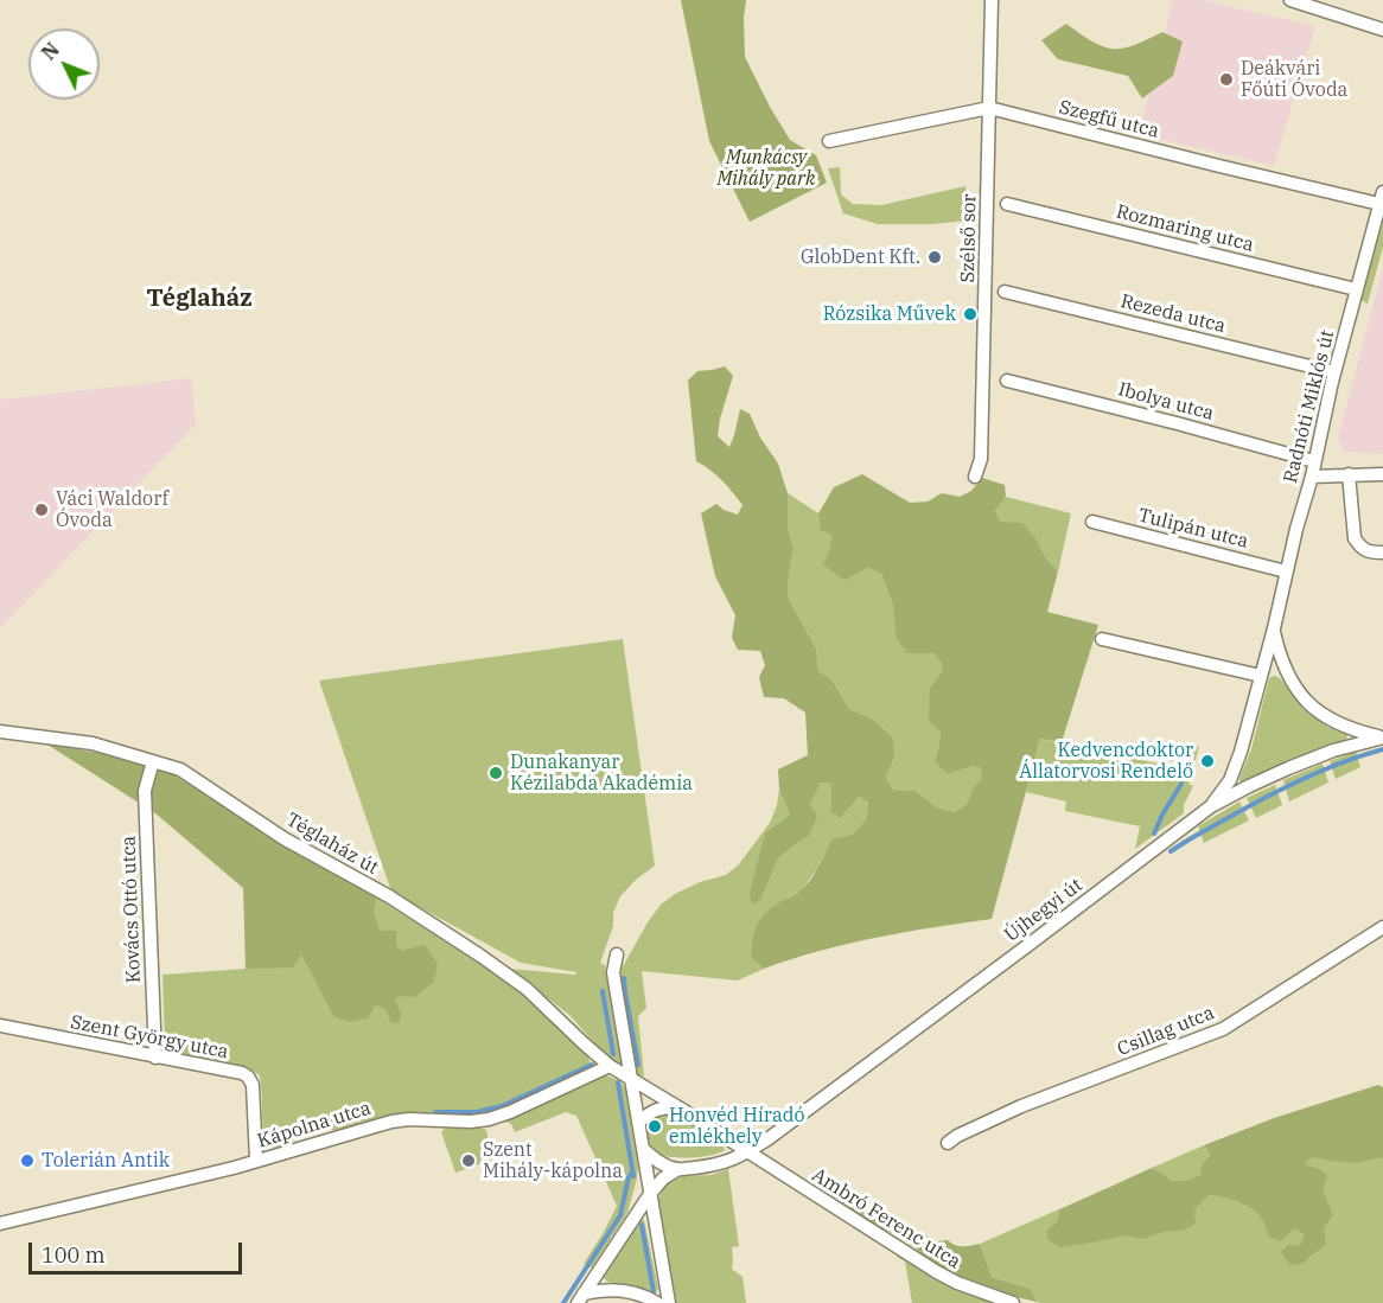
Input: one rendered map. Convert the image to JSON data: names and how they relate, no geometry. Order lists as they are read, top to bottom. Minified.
{"streets":{"street":["Szegfű utca","Rozmaring utca","Szélső sor","Rezeda utca","Ibolya utca","Radnóti Miklós út","Tulipán utca","Téglaház út","Kovács Ottó utca","Újhegyi út","Csillag utca","Szent György utca","Kápolna utca","Ambró Ferenc utca"]},"crossings":[["Szegfű utca","Szélső sor"],["Szegfű utca","Radnóti Miklós út"],["Rozmaring utca","Radnóti Miklós út"],["Rezeda utca","Radnóti Miklós út"],["Ibolya utca","Radnóti Miklós út"],["Radnóti Miklós út","Tulipán utca"],["Radnóti Miklós út","Újhegyi út"],["Téglaház út","Kovács Ottó utca"],["Téglaház út","Kápolna utca"],["Kovács Ottó utca","Szent György utca"],["Újhegyi út","Ambró Ferenc utca"],["Szent György utca","Kápolna utca"]],"districts":["Téglaház"],"parks":["Munkácsy Mihály park"],"places":["Deákvári Főúti Óvoda","GlobDent Kft.","Rózsika Művek","Váci Waldorf Óvoda","Kedvencdoktor Állatorvosi Rendelő","Dunakanyar Kézilabda Akadémia","Honvéd Híradó emlékhely","Tolerián Antik","Szent Mihály-kápolna"],"scale_bar":"100 m","north":"top left"}
